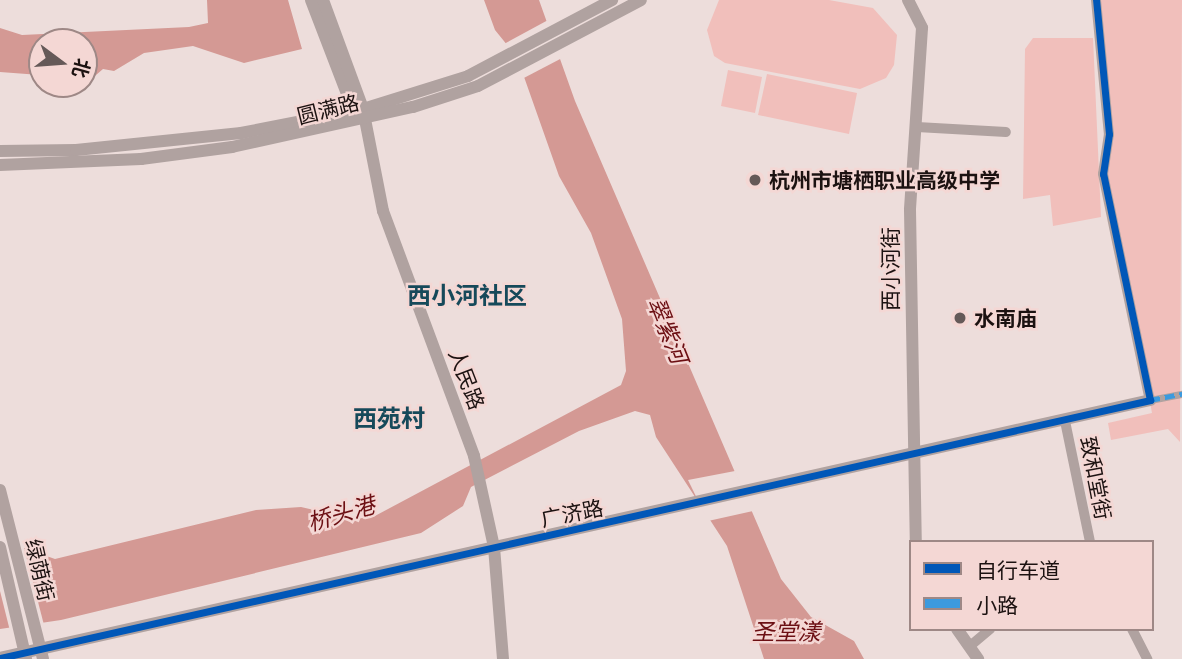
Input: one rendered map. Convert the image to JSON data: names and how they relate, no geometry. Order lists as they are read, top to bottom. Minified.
{"streets":{"main road":["绿荫街"],"street":["圆满路","西小河街","人民路","致和堂街","广济路"]},"crossings":[["圆满路","人民路"],["西小河街","广济路"],["人民路","广济路"],["致和堂街","广济路"],["广济路","绿荫街"]],"districts":["西小河社区","西苑村"],"water":["翠紫河","桥头港","圣堂漾"],"places":["杭州市塘栖职业高级中学","水南庙"],"legend":["自行车道","小路"],"north":"right"}
